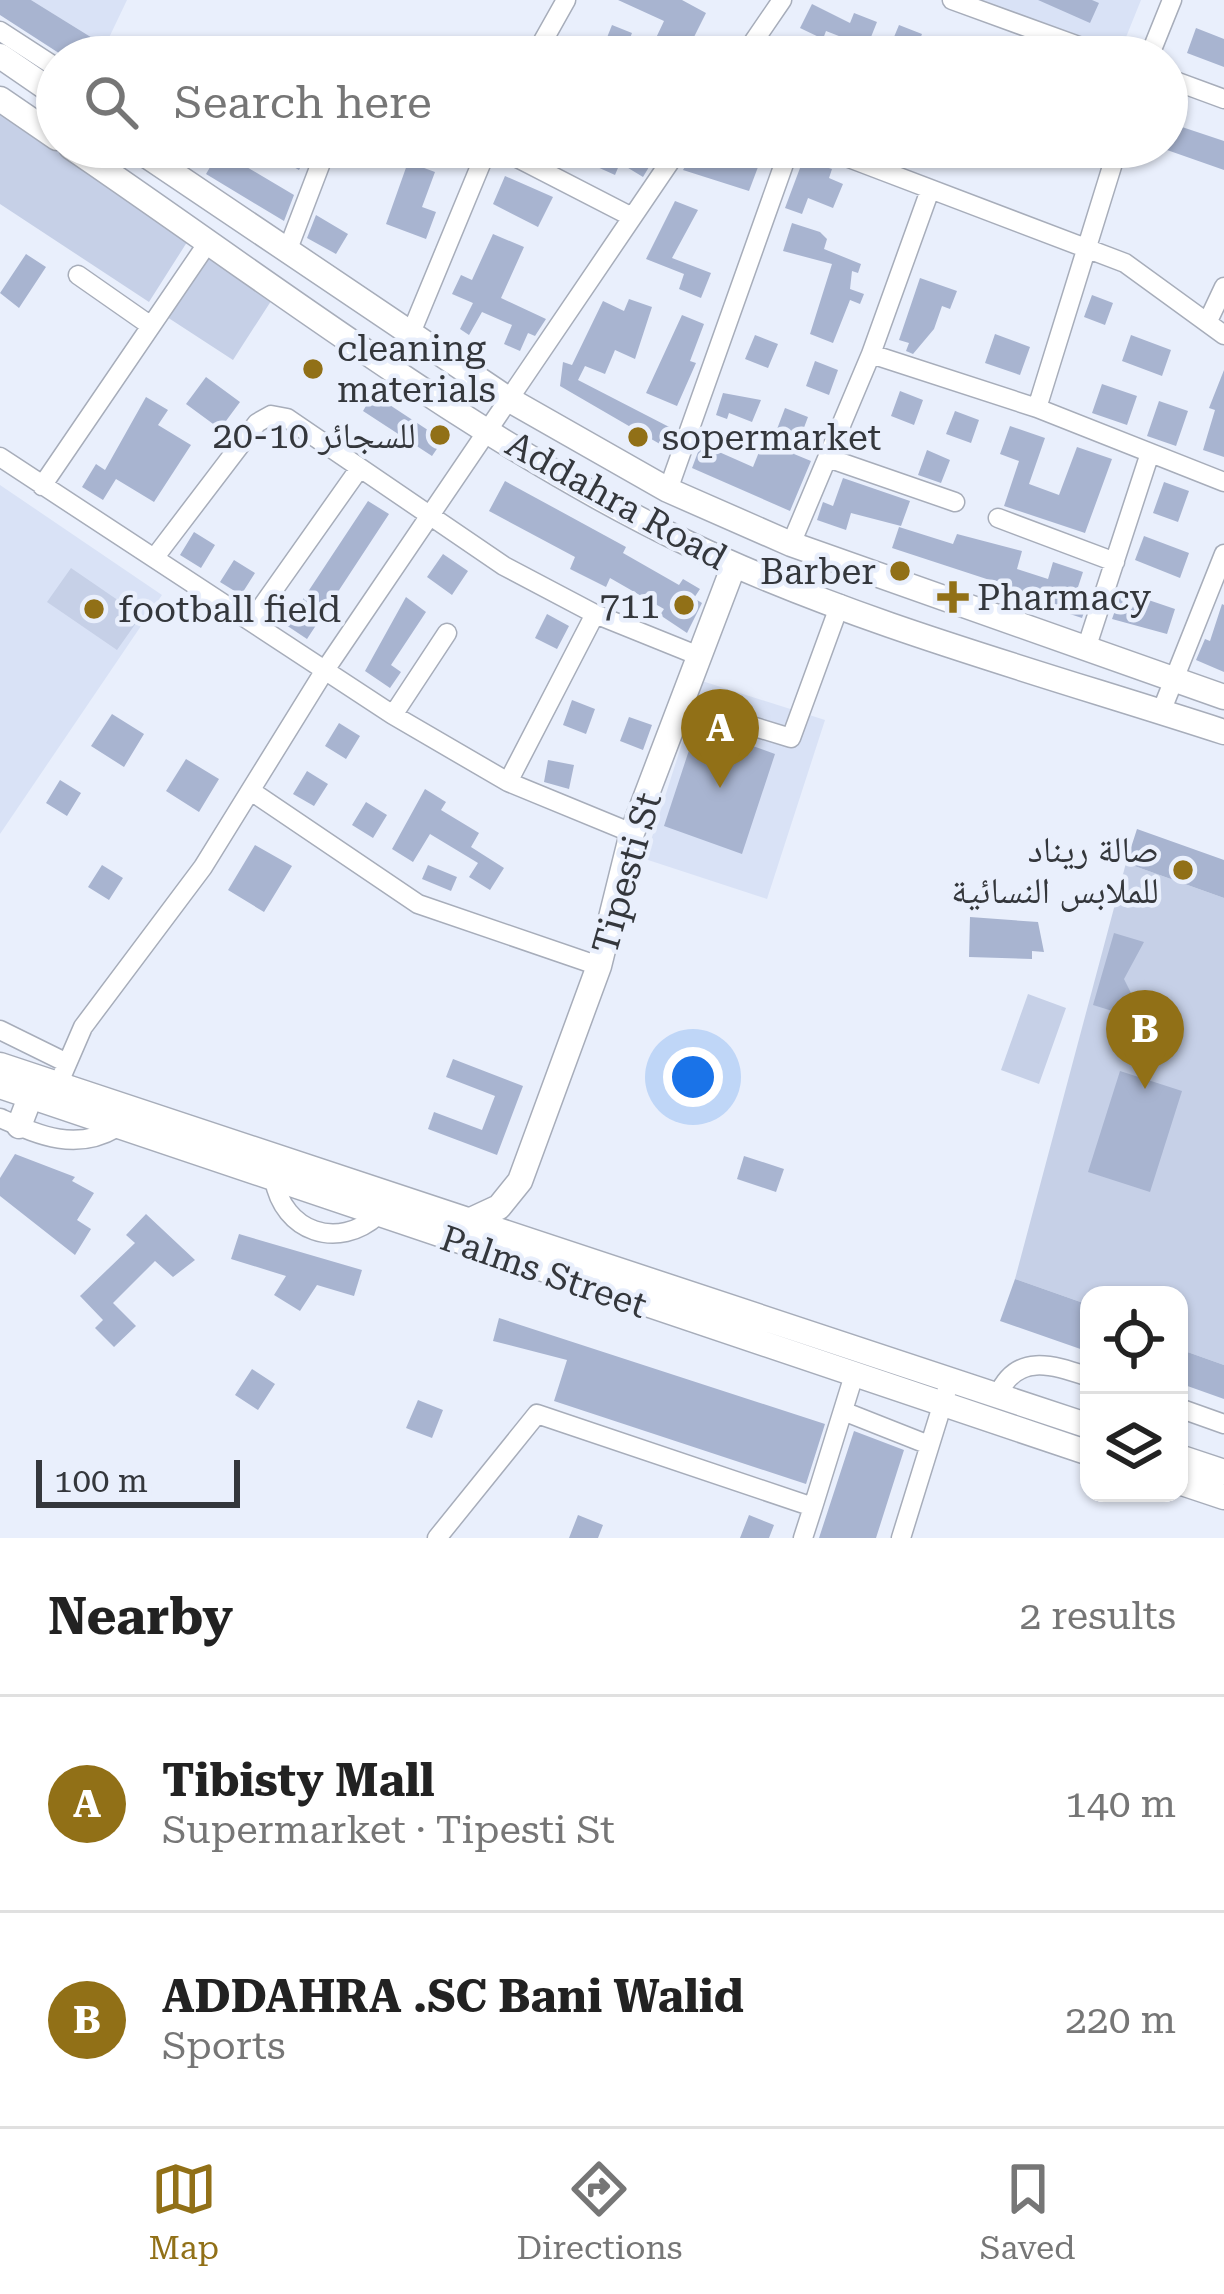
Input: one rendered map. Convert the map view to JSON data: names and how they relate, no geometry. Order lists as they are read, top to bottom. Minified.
{"streets":{"main road":["Addahra Road","Tipesti St","Palms Street"]},"crossings":[["Addahra Road","Tipesti St"]],"places":{"other":["cleaning materials","20-10 للسجائر","sopermarket","Barber","711","football field","صالة ريناد للملابس النسائية"],"health":["Pharmacy"]},"scale_bar":"100 m","page":{"search":"Search here","pins":["A","B"],"scale":"100 m","heading":["Nearby","2 results"],"list":[{"mark":"A","name":"Tibisty Mall","note":"Supermarket · Tipesti St","value":"140 m"},{"mark":"B","name":"ADDAHRA .SC Bani Walid","note":"Sports","value":"220 m"}],"nav":["Map","Directions","Saved"]}}
